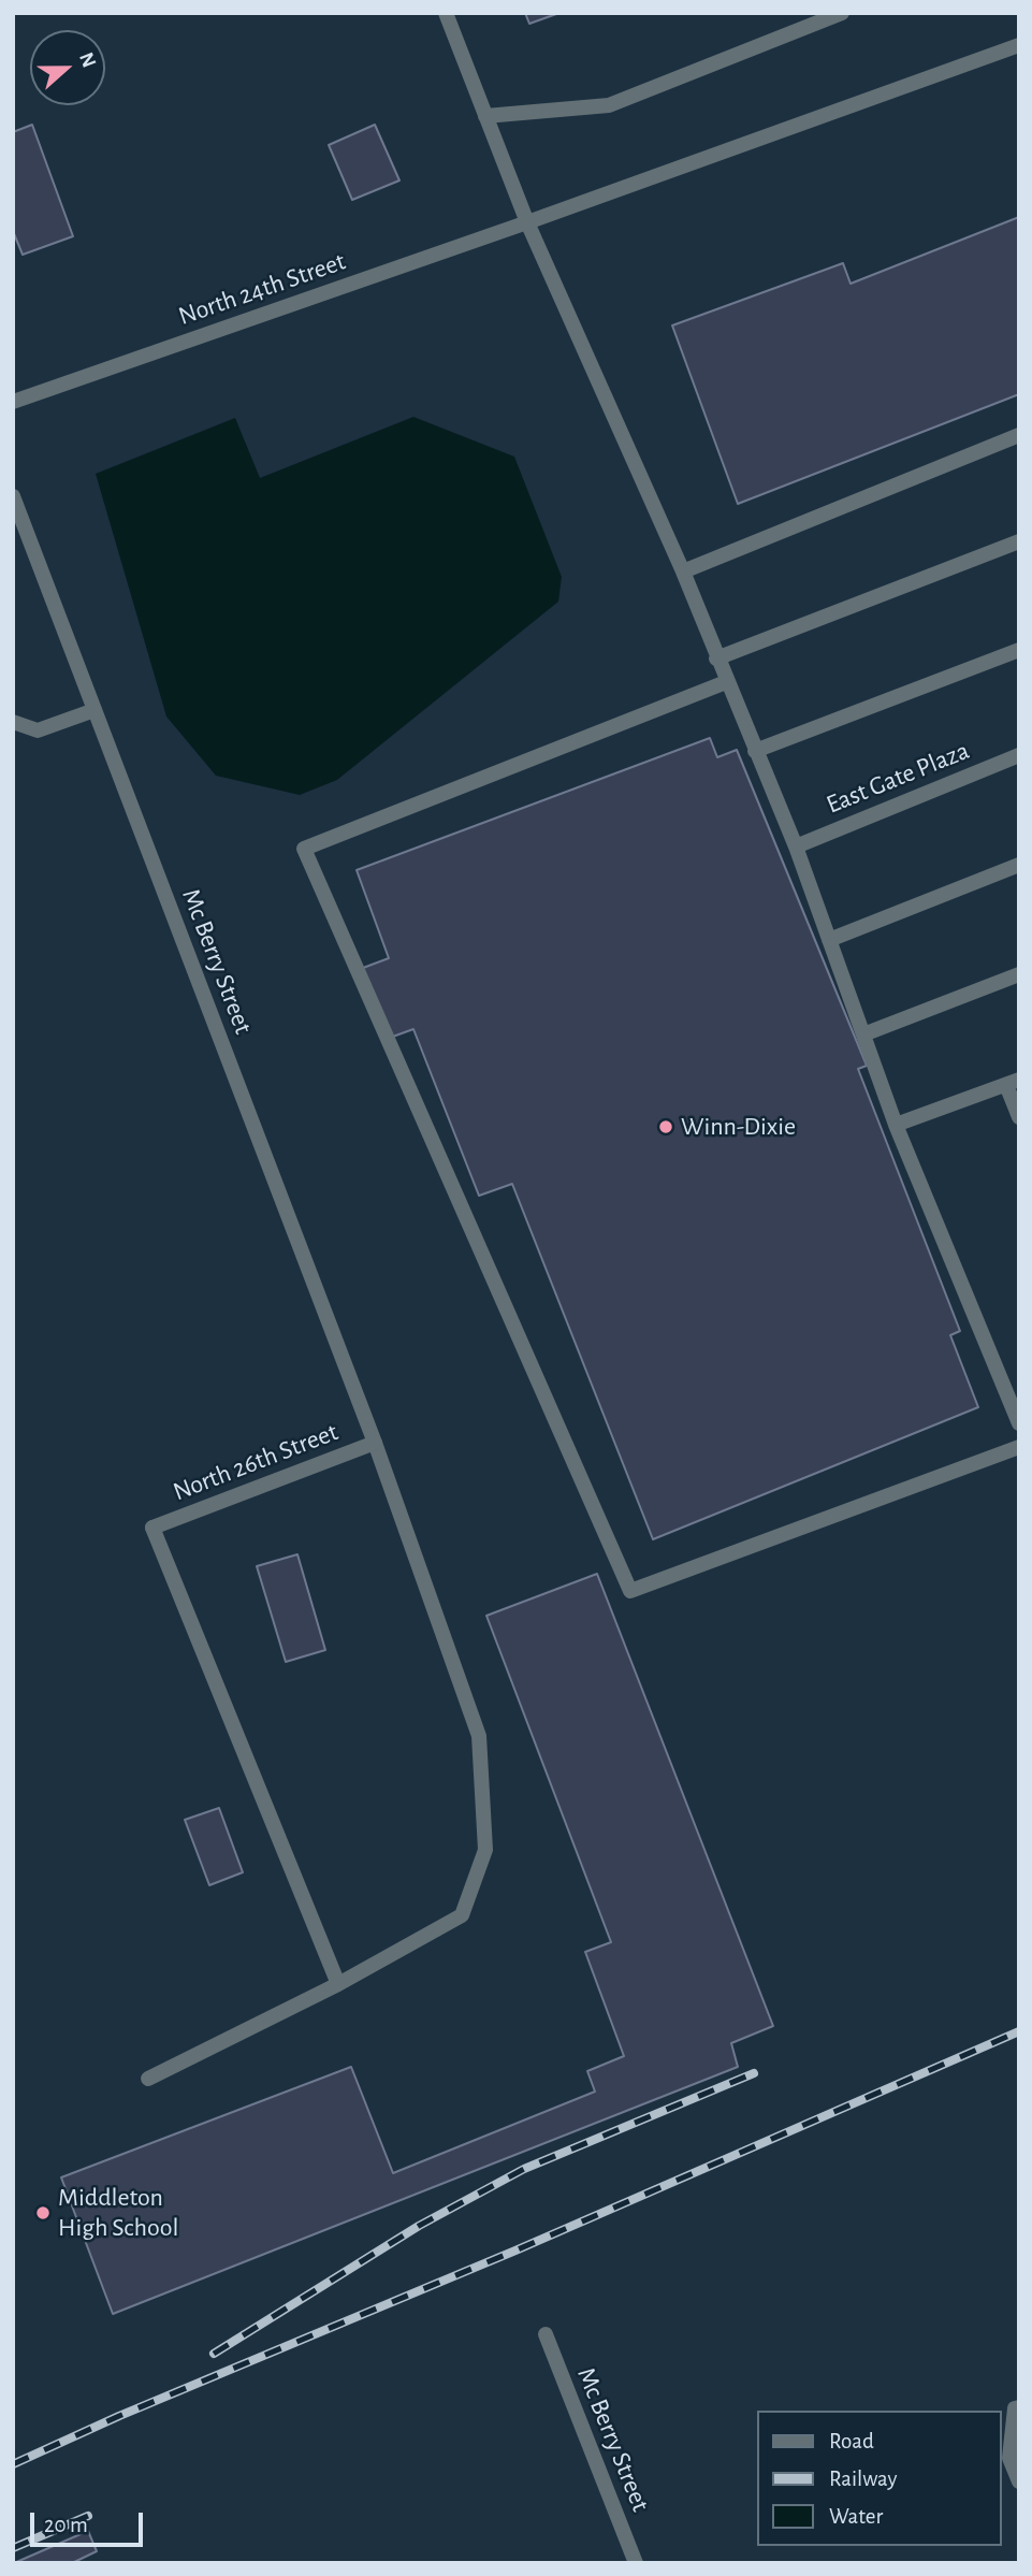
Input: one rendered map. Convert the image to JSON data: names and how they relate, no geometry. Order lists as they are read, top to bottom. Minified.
{"streets":{"street":["North 24th Street","East Gate Plaza","Mc Berry Street","North 26th Street"]},"crossings":[["Mc Berry Street","North 26th Street"]],"places":["Winn-Dixie","Middleton High School"],"legend":["Road","Railway","Water"],"scale_bar":"20 m","north":"right"}
